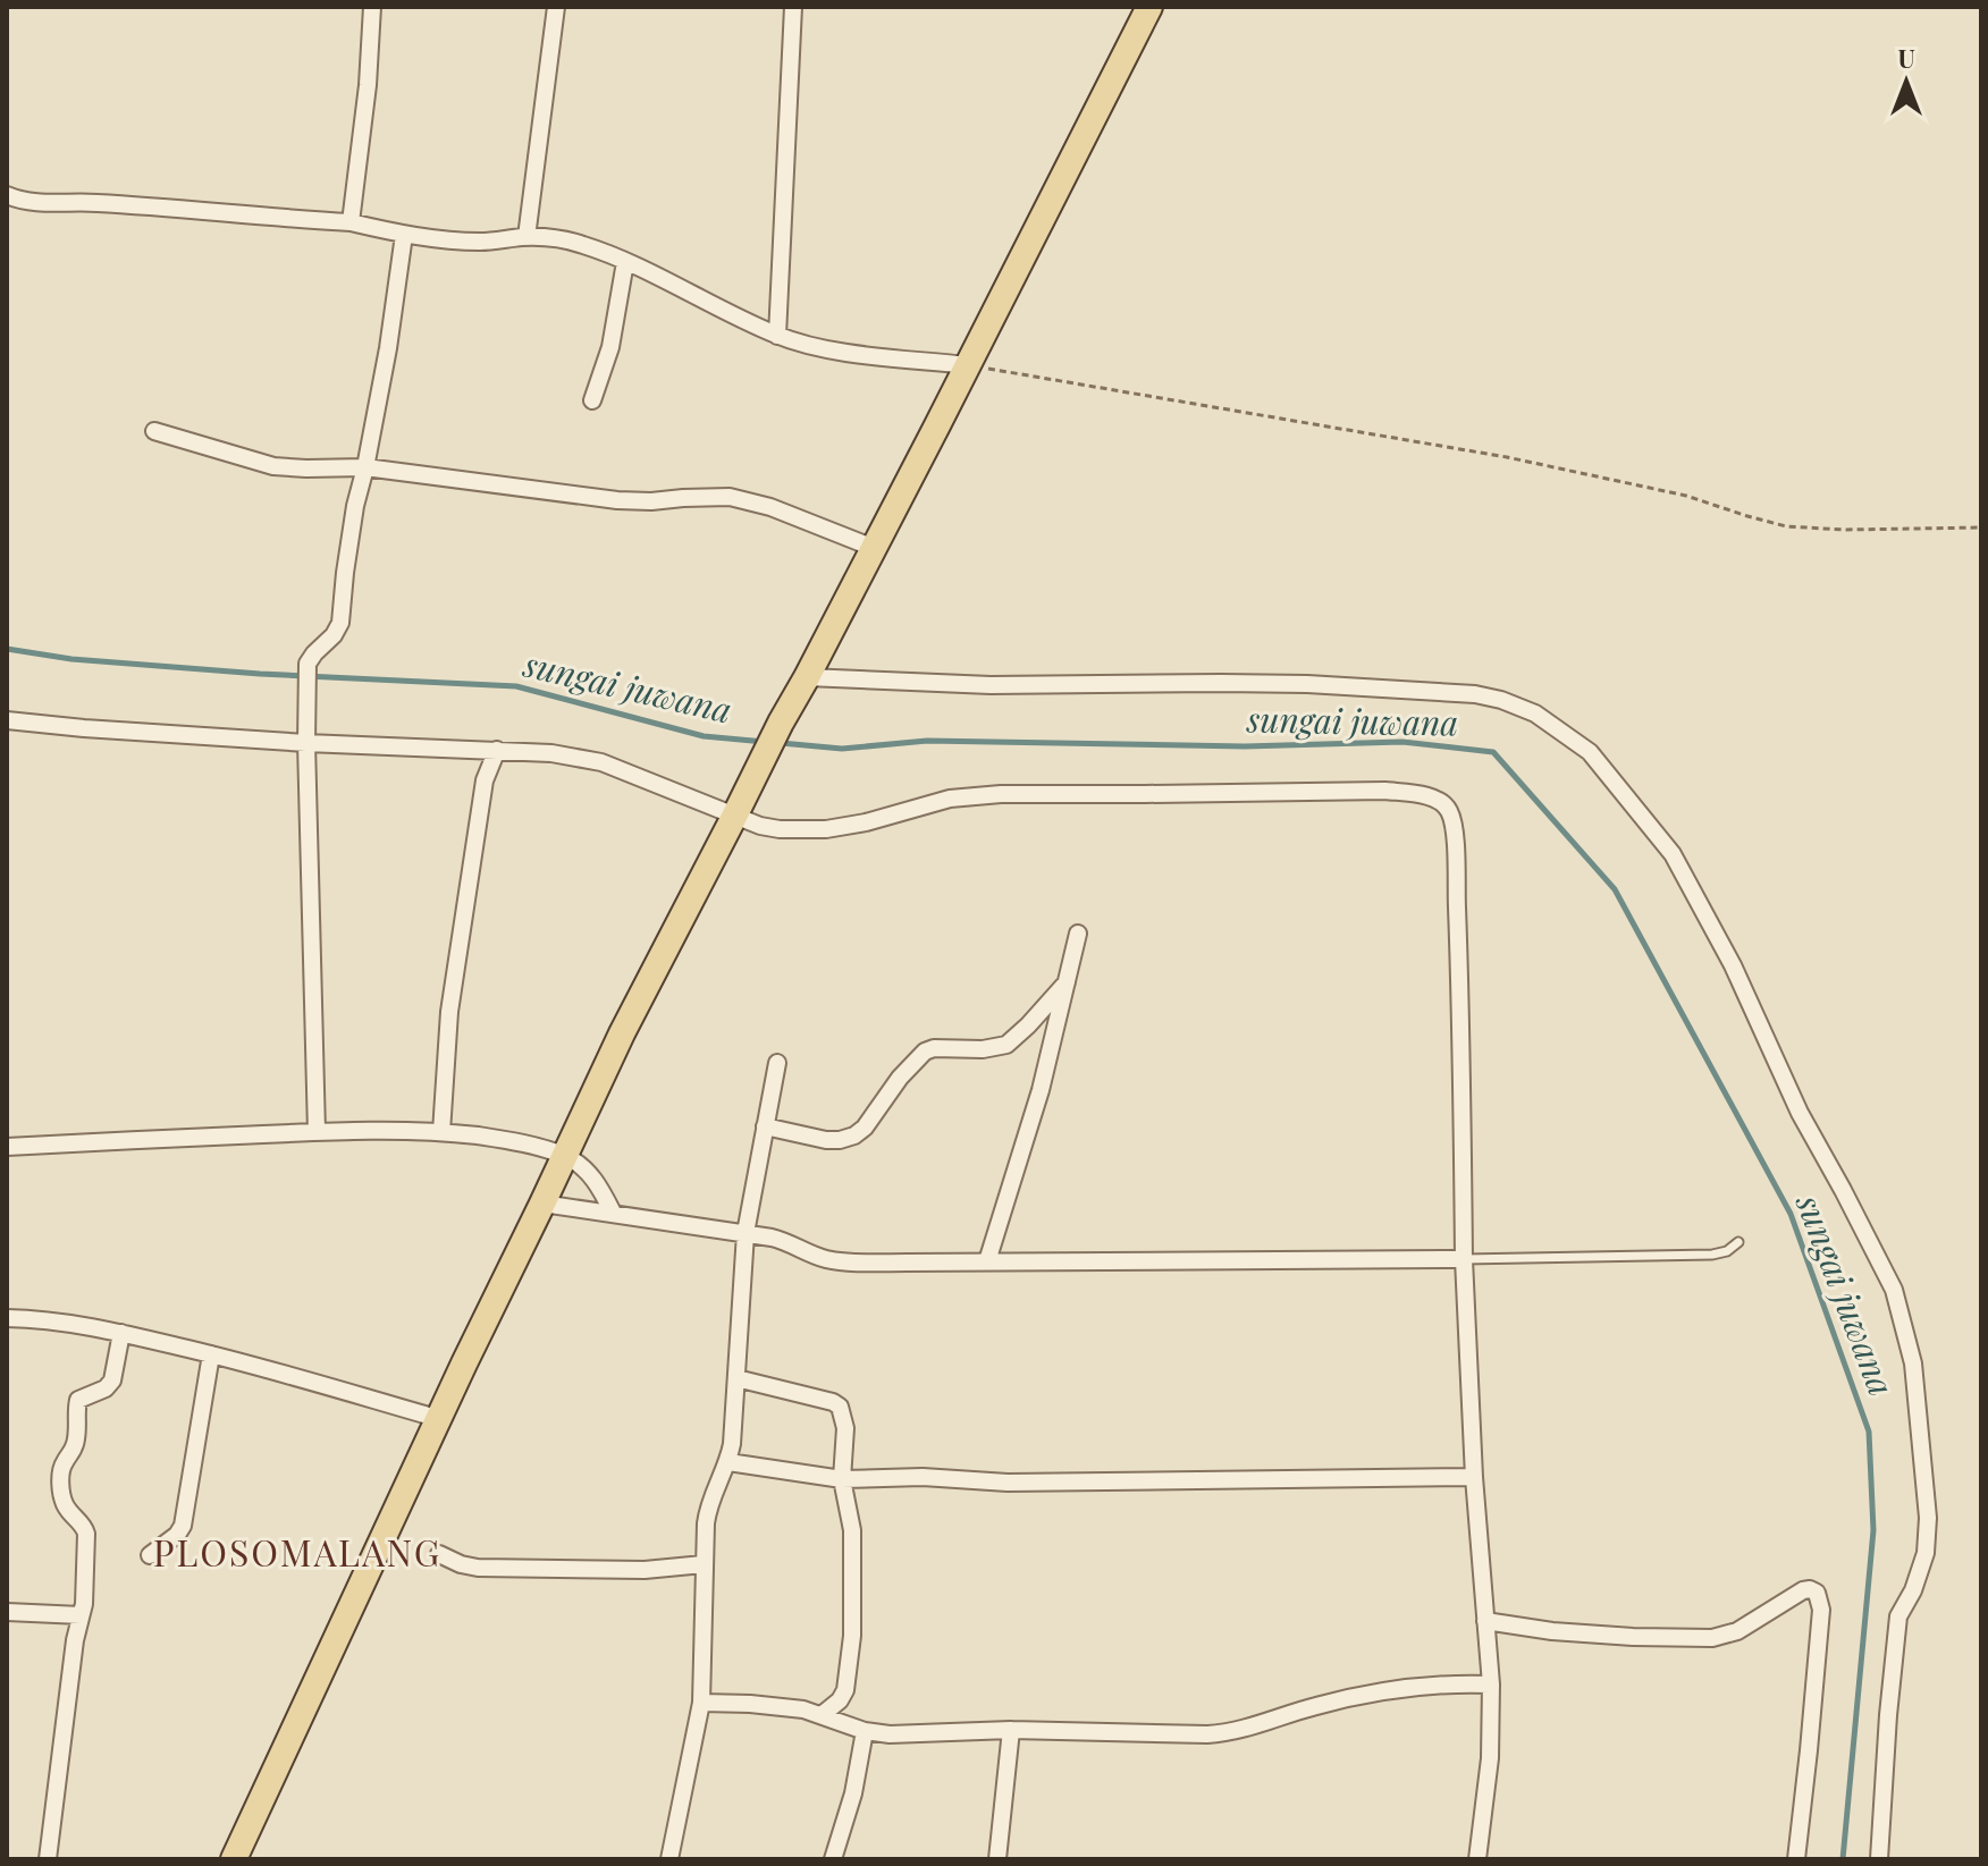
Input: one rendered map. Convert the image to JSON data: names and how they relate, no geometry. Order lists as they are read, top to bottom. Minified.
{"districts":["PLOSOMALANG"],"water":["sungai juwana"],"north":"top"}
